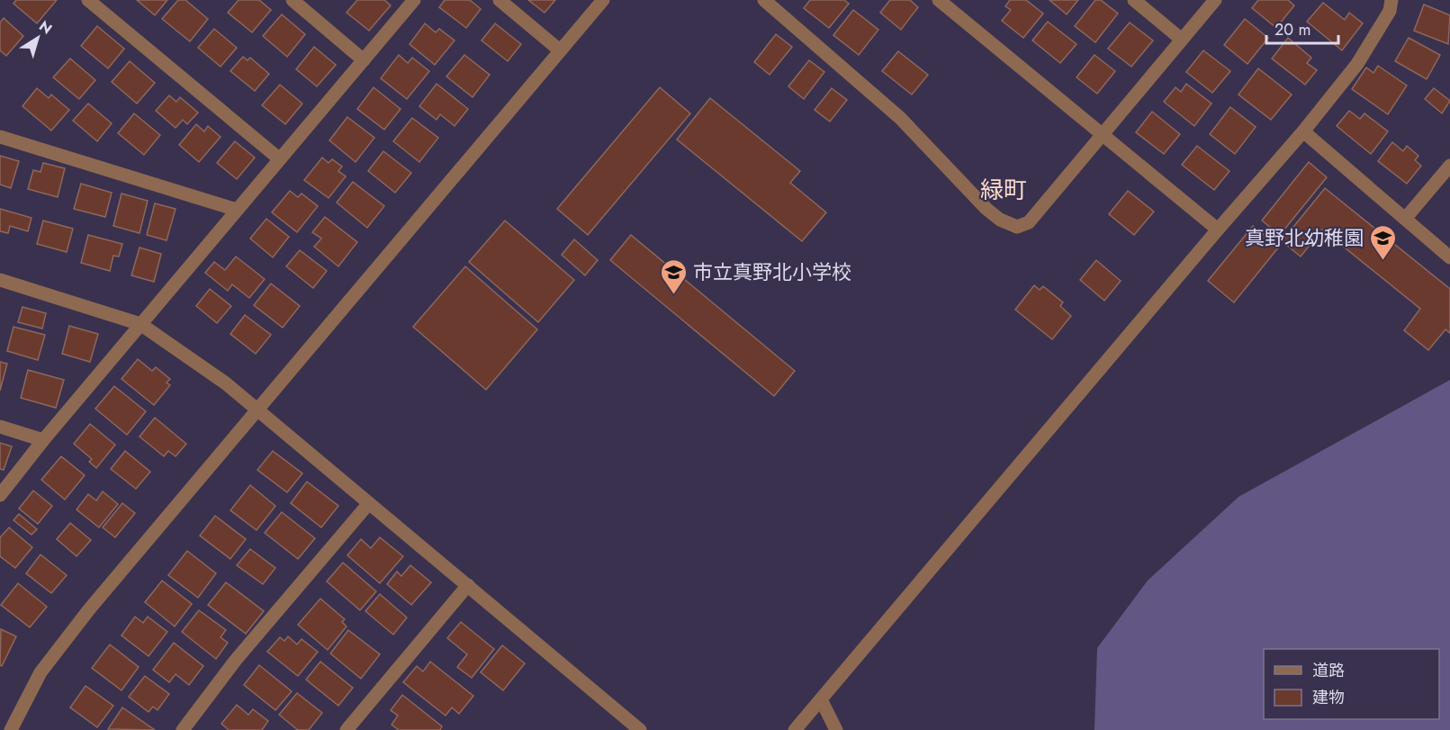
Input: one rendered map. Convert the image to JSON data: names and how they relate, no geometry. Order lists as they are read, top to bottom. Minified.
{"districts":["緑町"],"places":{"school or university":["真野北幼稚園","市立真野北小学校"]},"legend":["道路","建物"],"scale_bar":"20 m","north":"top right"}
